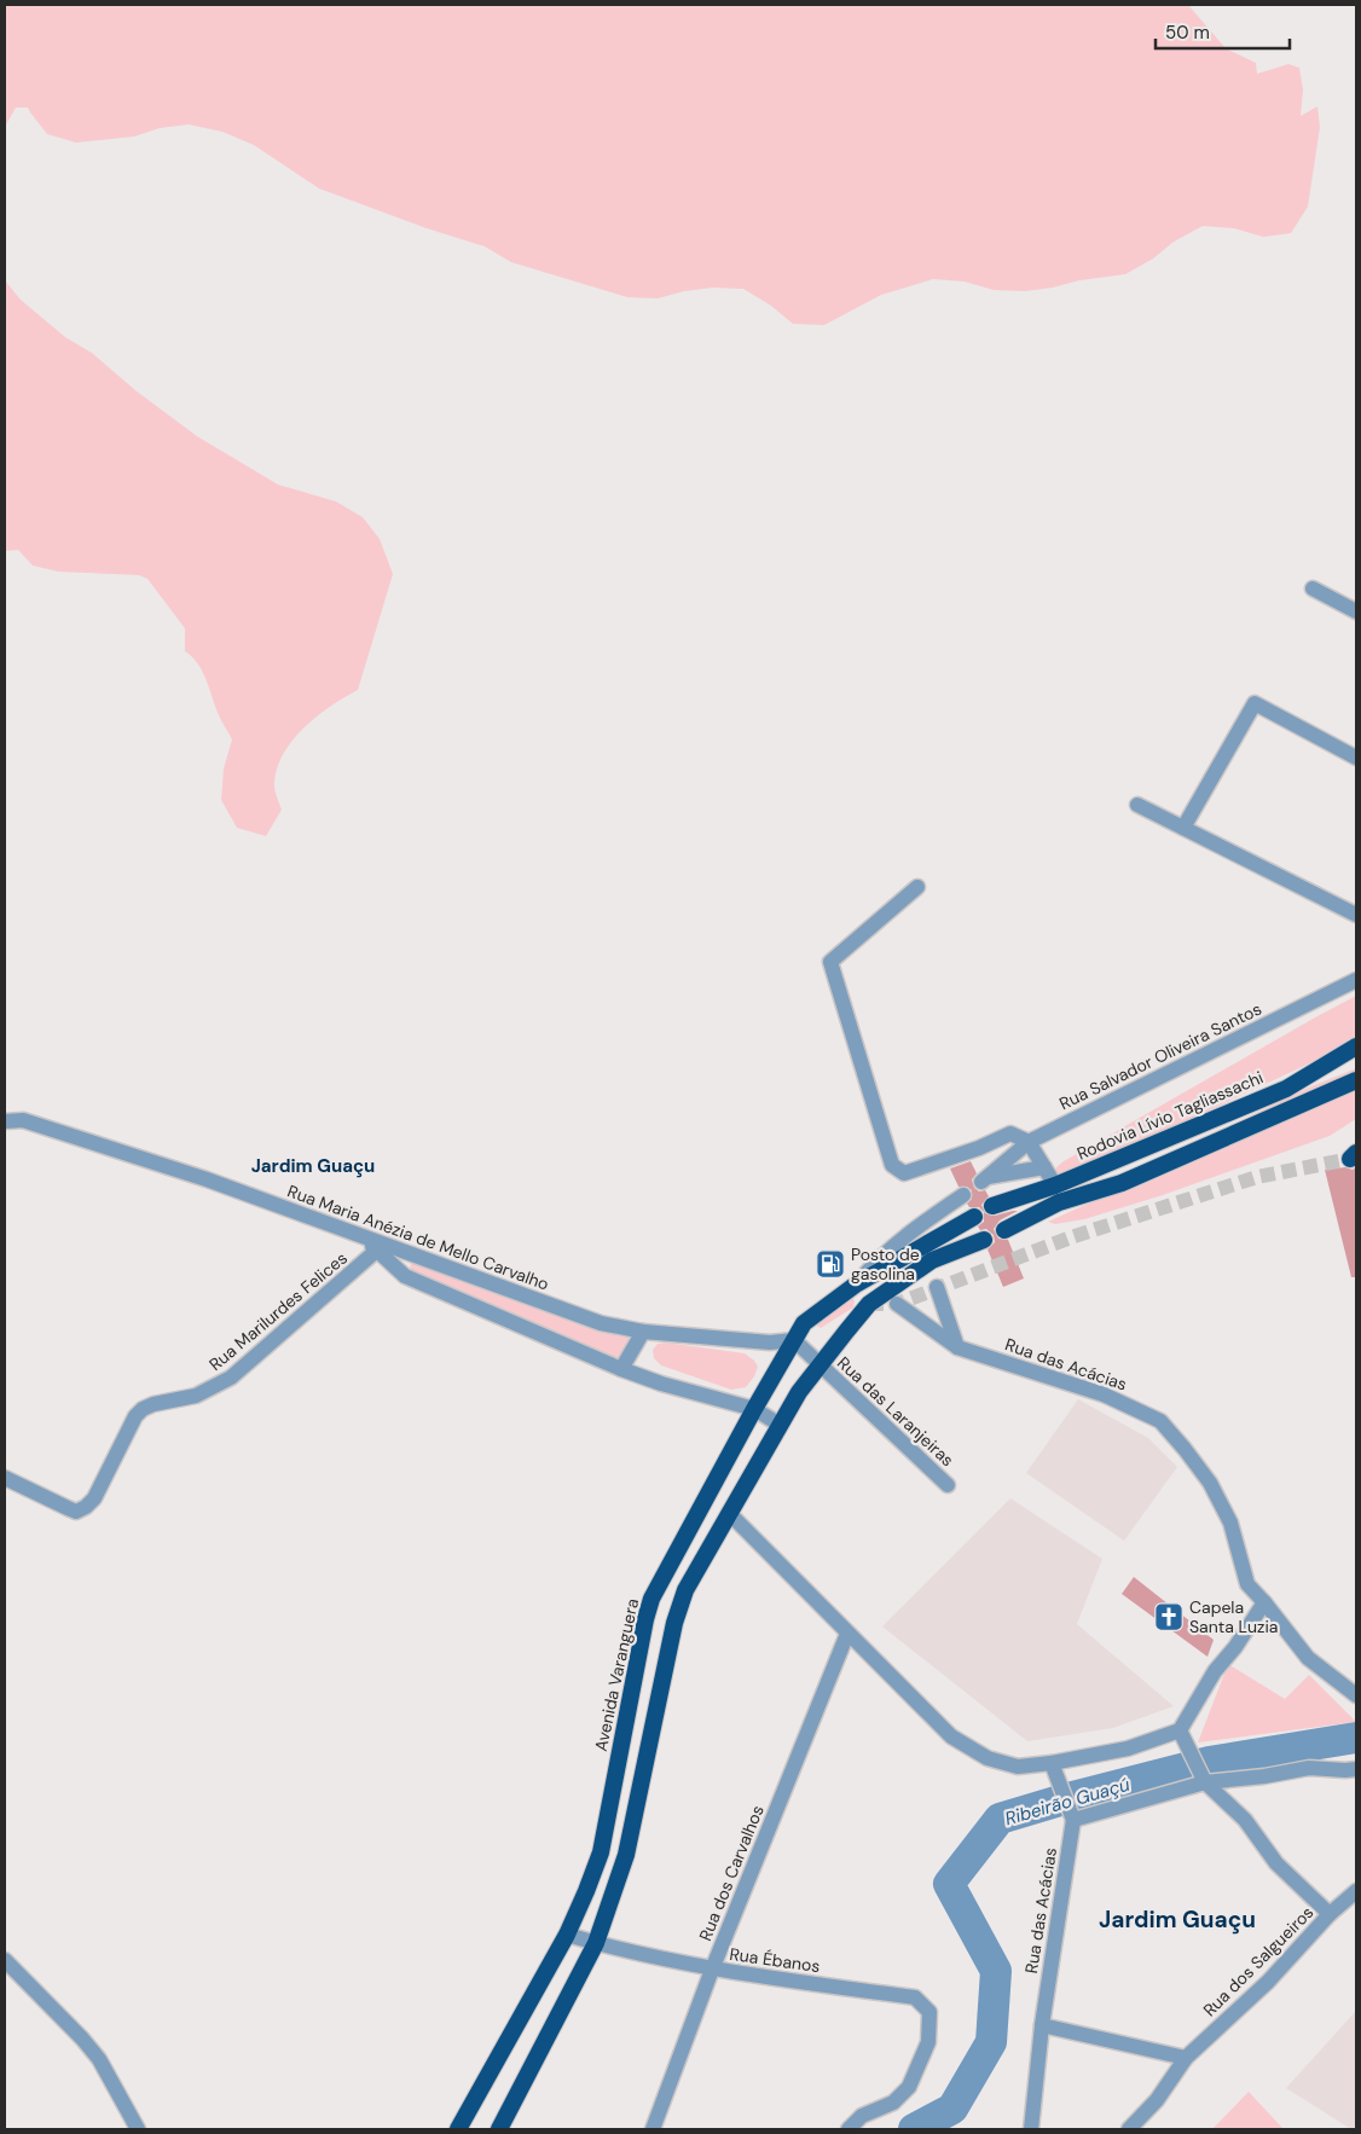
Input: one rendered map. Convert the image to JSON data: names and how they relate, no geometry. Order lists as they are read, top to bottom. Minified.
{"streets":{"highway":["Rodovia Lívio Tagliassachi","Avenida Varanguera"],"street":["Rua Salvador Oliveira Santos","Rua Maria Anézia de Mello Carvalho","Rua Marilurdes Felices","Rua das Acácias","Rua das Laranjeiras","Rua dos Carvalhos","Rua Ébanos","Rua dos Salgueiros"]},"crossings":[["Rua Maria Anézia de Mello Carvalho","Rua Marilurdes Felices"],["Rua Maria Anézia de Mello Carvalho","Rua das Laranjeiras"],["Rua Maria Anézia de Mello Carvalho","Avenida Varanguera"],["Rua das Laranjeiras","Avenida Varanguera"],["Avenida Varanguera","Rua Ébanos"],["Rua dos Carvalhos","Rua Ébanos"]],"districts":["Jardim Guaçu","Jardim Guaçu"],"water":["Ribeirão Guaçú"],"places":{"fuel station":["Posto de gasolina"],"church":["Capela Santa Luzia"]},"scale_bar":"50 m"}
